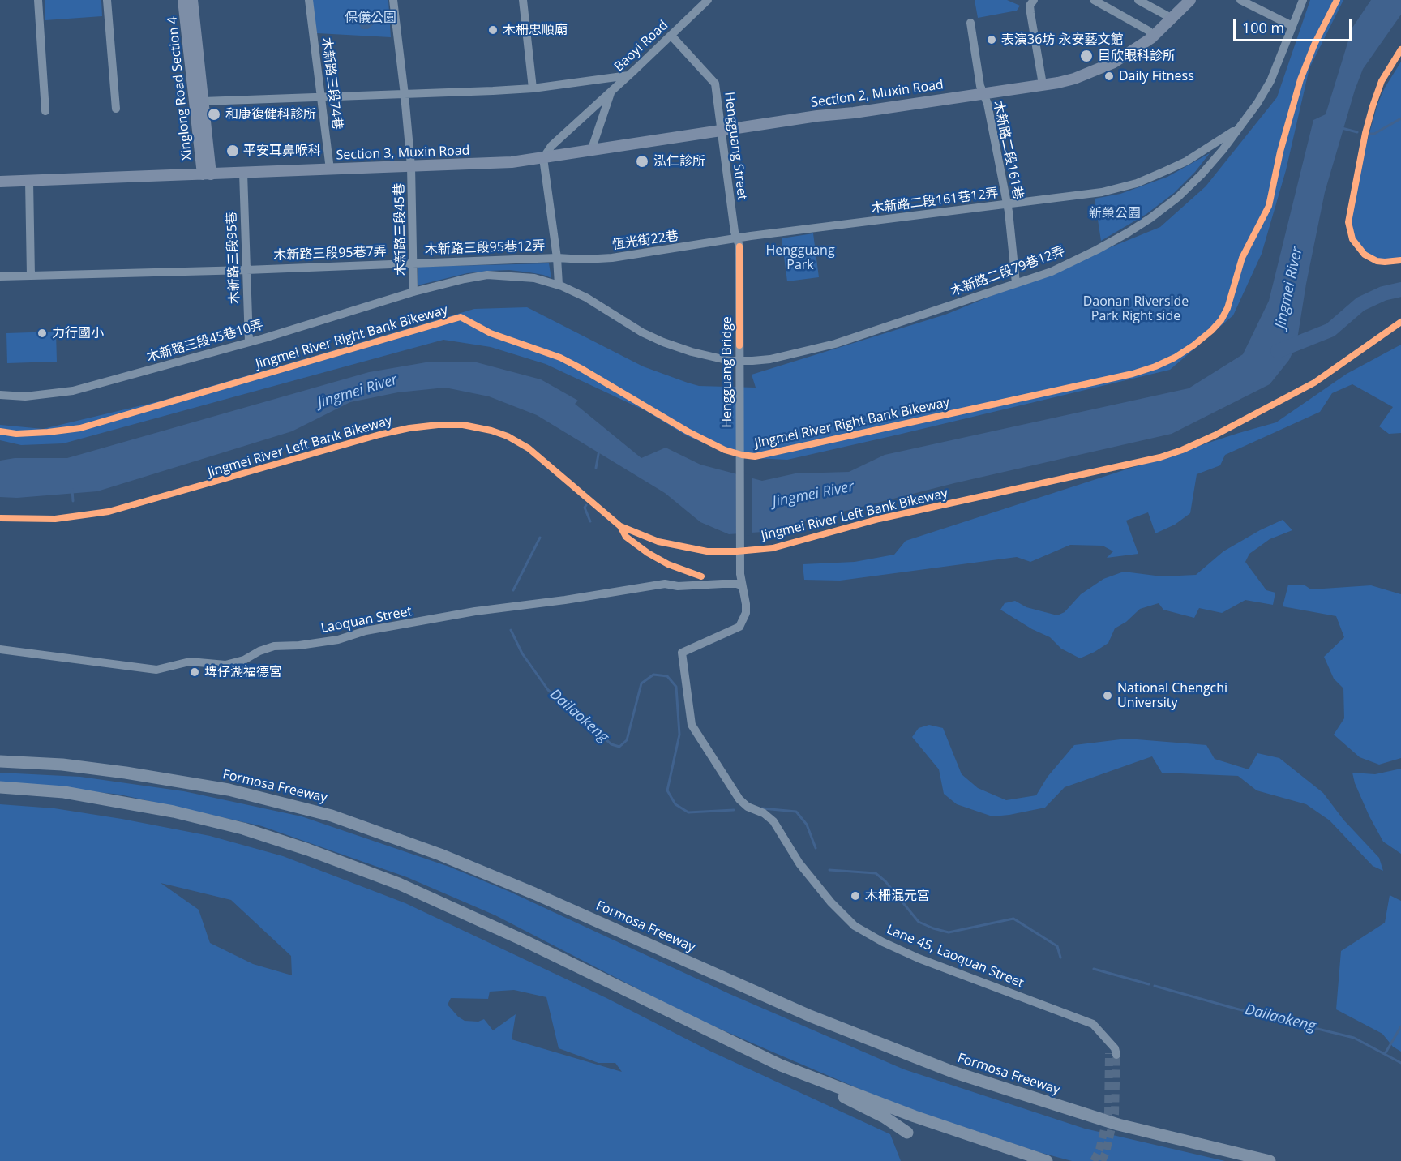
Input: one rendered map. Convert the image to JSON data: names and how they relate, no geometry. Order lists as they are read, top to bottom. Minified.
{"streets":{"highway":["Formosa Freeway"],"main road":["Xinglong Road Section 4","Section 2, Muxin Road","Section 3, Muxin Road"],"street":["Baoyi Road","木新路三段74巷","Hengguang Street","木新路二段161巷","木新路二段161巷12弄","木新路三段45巷","恆光街22巷","木新路三段95巷12弄","木新路三段95巷7弄","木新路三段95巷","木新路二段79巷12弄","木新路三段45巷10弄","Hengguang Bridge","Laoquan Street","Lane 45, Laoquan Street"],"cycle path":["Jingmei River Right Bank Bikeway","Jingmei River Left Bank Bikeway"]},"crossings":[["Baoyi Road","Section 2, Muxin Road"],["Baoyi Road","Hengguang Street"],["Baoyi Road","Section 3, Muxin Road"],["木新路三段74巷","Section 3, Muxin Road"],["Xinglong Road Section 4","Section 3, Muxin Road"],["Section 2, Muxin Road","Hengguang Street"],["Section 2, Muxin Road","木新路二段161巷"],["Section 2, Muxin Road","Section 3, Muxin Road"],["Hengguang Street","木新路二段161巷12弄"],["Hengguang Street","恆光街22巷"],["Hengguang Street","Hengguang Bridge"],["木新路二段161巷","木新路二段161巷12弄"],["木新路二段161巷","木新路二段79巷12弄"],["Section 3, Muxin Road","木新路三段45巷"],["Section 3, Muxin Road","木新路三段95巷"],["木新路二段161巷12弄","恆光街22巷"],["木新路二段161巷12弄","木新路二段79巷12弄"],["木新路二段161巷12弄","Hengguang Bridge"],["木新路三段45巷","木新路三段95巷12弄"],["木新路三段45巷","木新路三段95巷7弄"],["木新路三段45巷","木新路三段45巷10弄"],["恆光街22巷","木新路三段95巷12弄"],["恆光街22巷","Hengguang Bridge"],["木新路三段95巷12弄","木新路三段95巷7弄"],["木新路三段95巷7弄","木新路三段95巷"],["木新路三段95巷","木新路三段45巷10弄"],["木新路二段79巷12弄","木新路三段45巷10弄"],["Hengguang Bridge","Laoquan Street"],["Hengguang Bridge","Lane 45, Laoquan Street"],["Laoquan Street","Lane 45, Laoquan Street"]],"water":["Jingmei River","Dailaokeng"],"parks":["保儀公園","新榮公園","Hengguang Park","Daonan Riverside Park Right side"],"places":["木柵忠順廟","表演36坊 永安藝文館","目欣眼科診所","Daily Fitness","和康復健科診所","平安耳鼻喉科","泓仁診所","力行國小","埤仔湖福德宮","National Chengchi University","木柵混元宮"],"scale_bar":"100 m"}
